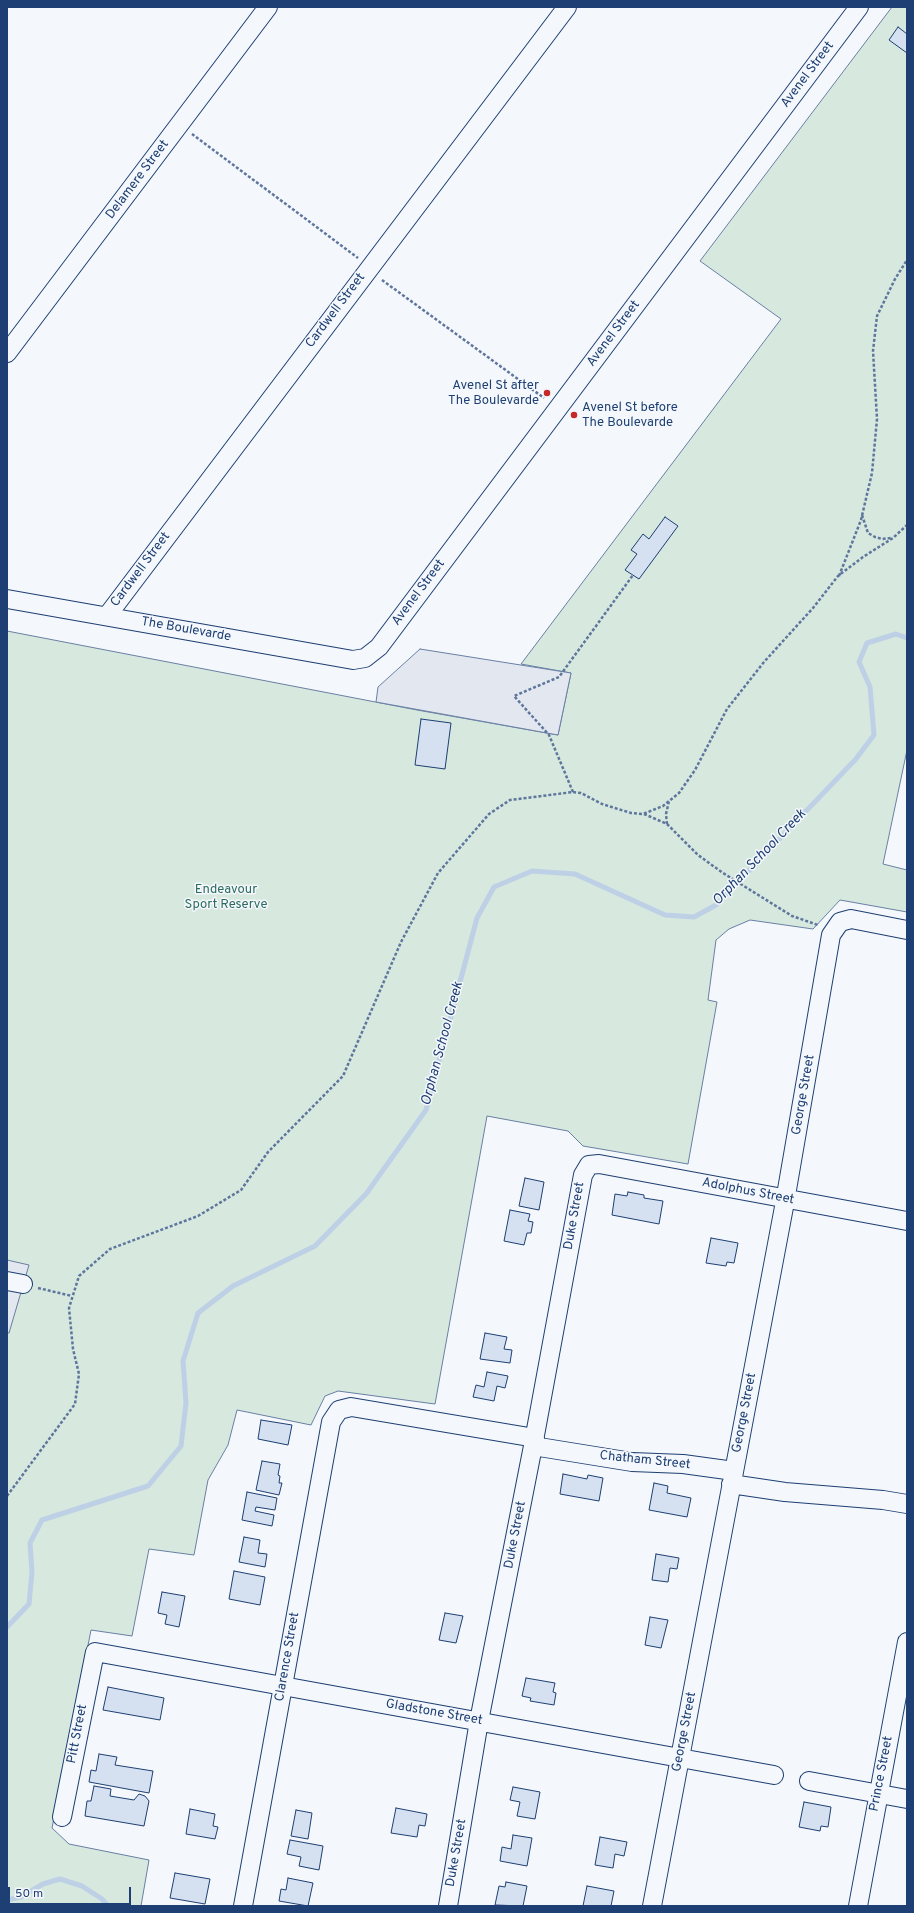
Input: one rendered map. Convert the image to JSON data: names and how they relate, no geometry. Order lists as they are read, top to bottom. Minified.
{"streets":{"street":["Avenel Street","Delamere Street","Cardwell Street","The Boulevarde","George Street","Adolphus Street","Duke Street","Chatham Street","Clarence Street","Gladstone Street","Pitt Street","Prince Street"]},"crossings":[["Avenel Street","The Boulevarde"],["Cardwell Street","The Boulevarde"],["George Street","Adolphus Street"],["George Street","Chatham Street"],["George Street","Gladstone Street"],["Adolphus Street","Duke Street"],["Duke Street","Chatham Street"],["Duke Street","Gladstone Street"],["Chatham Street","Clarence Street"],["Clarence Street","Gladstone Street"],["Gladstone Street","Pitt Street"]],"water":["Orphan School Creek"],"parks":["Endeavour Sport Reserve"],"places":["Avenel St after The Boulevarde","Avenel St before The Boulevarde"],"scale_bar":"50 m"}
